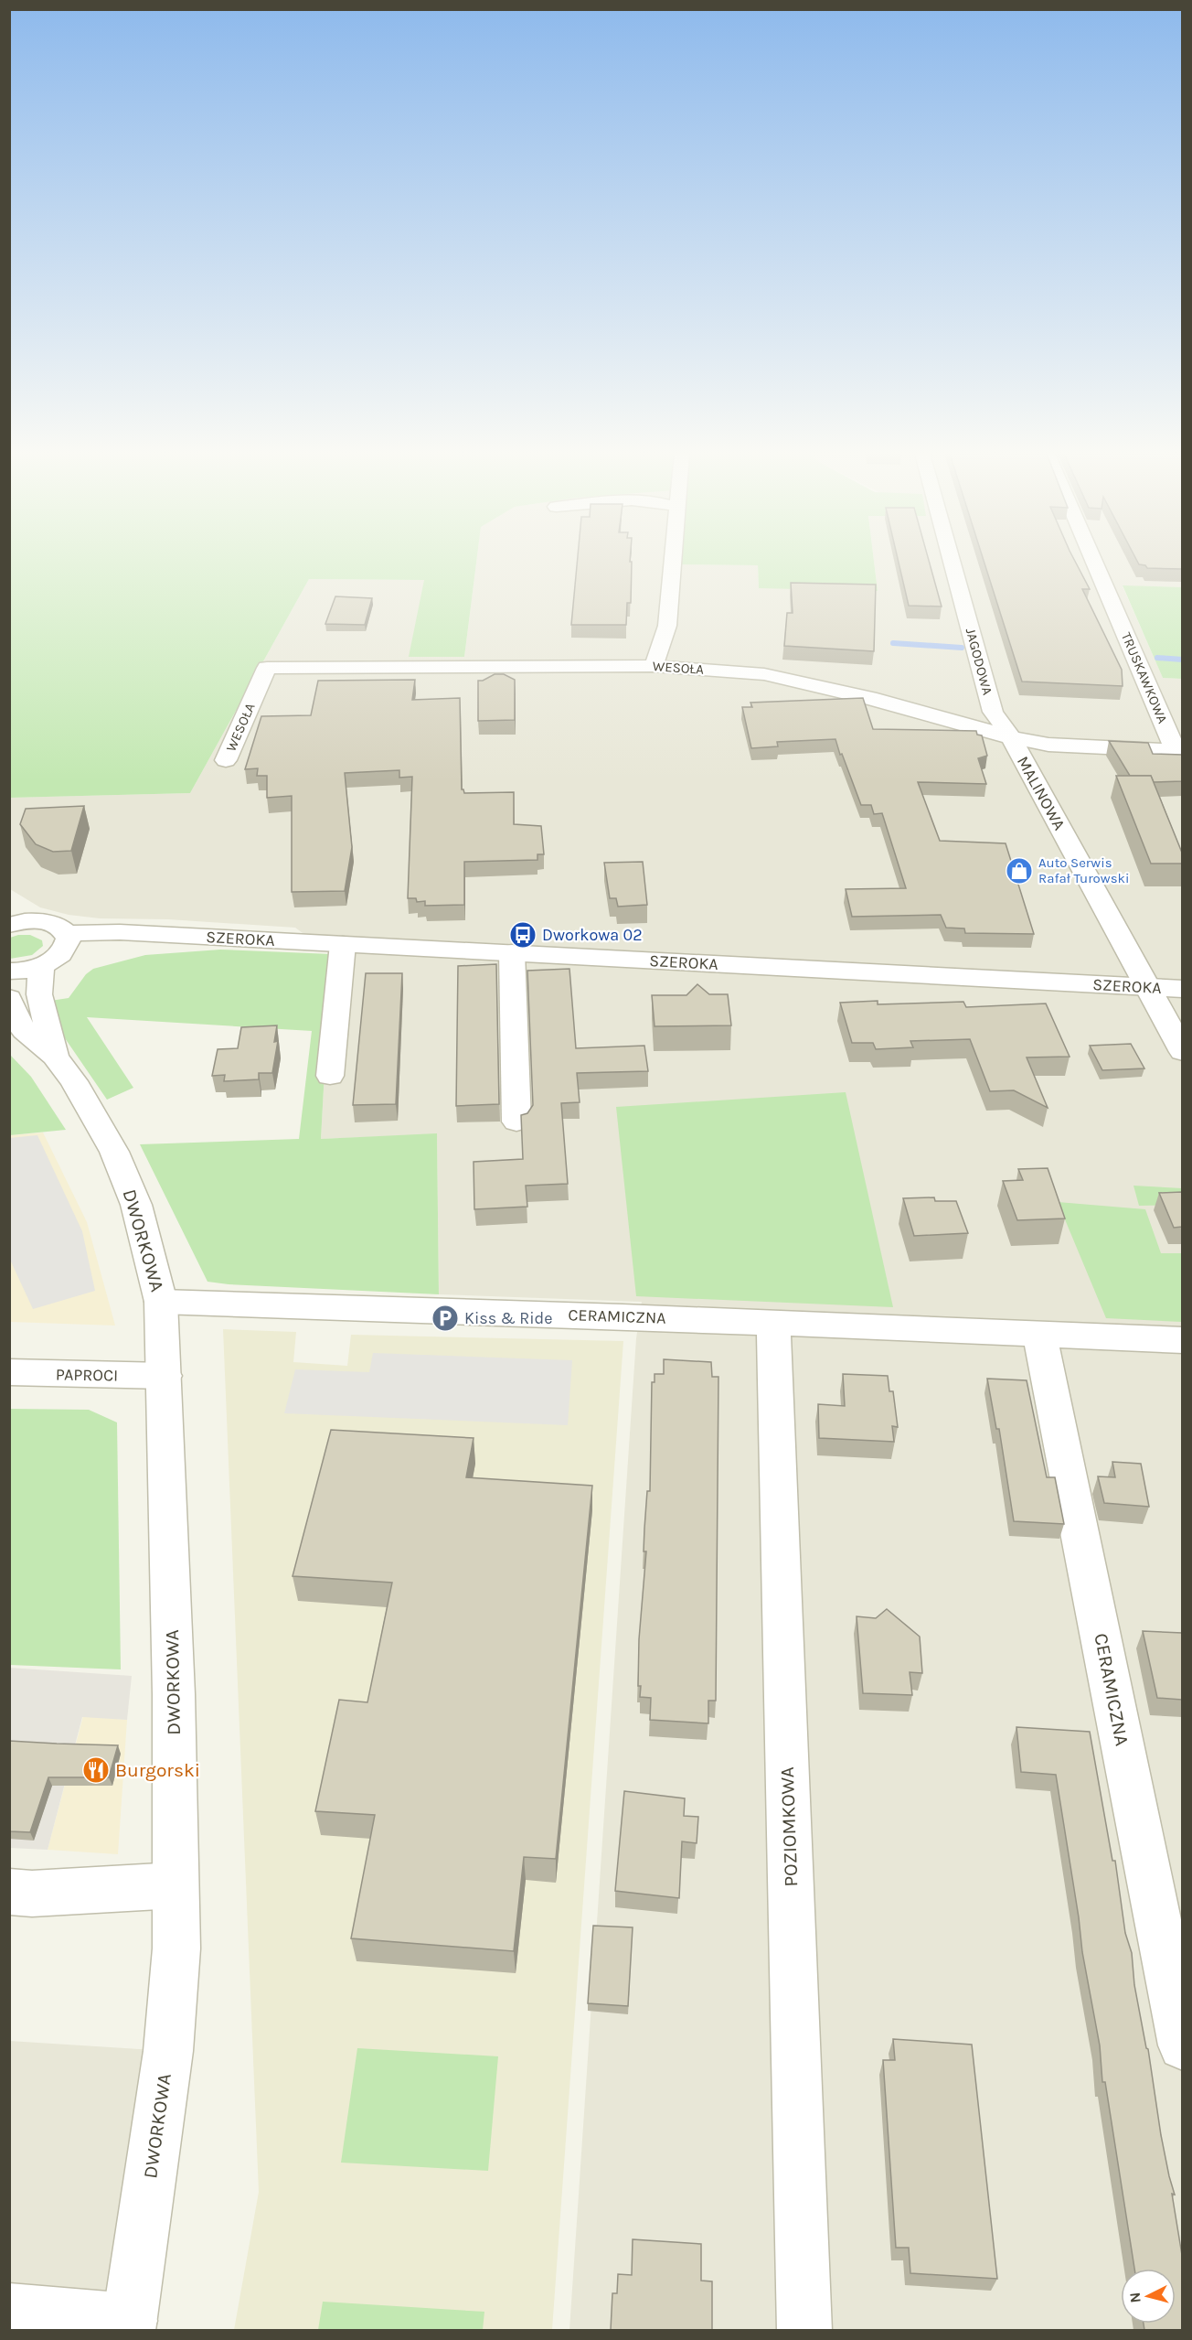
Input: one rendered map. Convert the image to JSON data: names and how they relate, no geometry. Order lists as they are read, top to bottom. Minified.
{"streets":{"street":["JAGODOWA","WESOŁA","TRUSKAWKOWA","MALINOWA","SZEROKA","DWORKOWA","CERAMICZNA","PAPROCI","POZIOMKOWA"]},"crossings":[["JAGODOWA","WESOŁA"],["JAGODOWA","MALINOWA"],["WESOŁA","TRUSKAWKOWA"],["WESOŁA","MALINOWA"],["MALINOWA","SZEROKA"],["SZEROKA","DWORKOWA"],["DWORKOWA","CERAMICZNA"],["DWORKOWA","PAPROCI"],["CERAMICZNA","POZIOMKOWA"]],"places":{"shop":["Auto Serwis Rafał Turowski"],"bus stop":["Dworkowa 02"],"parking":["Kiss & Ride"],"restaurant":["Burgorski"]},"north":"left"}
